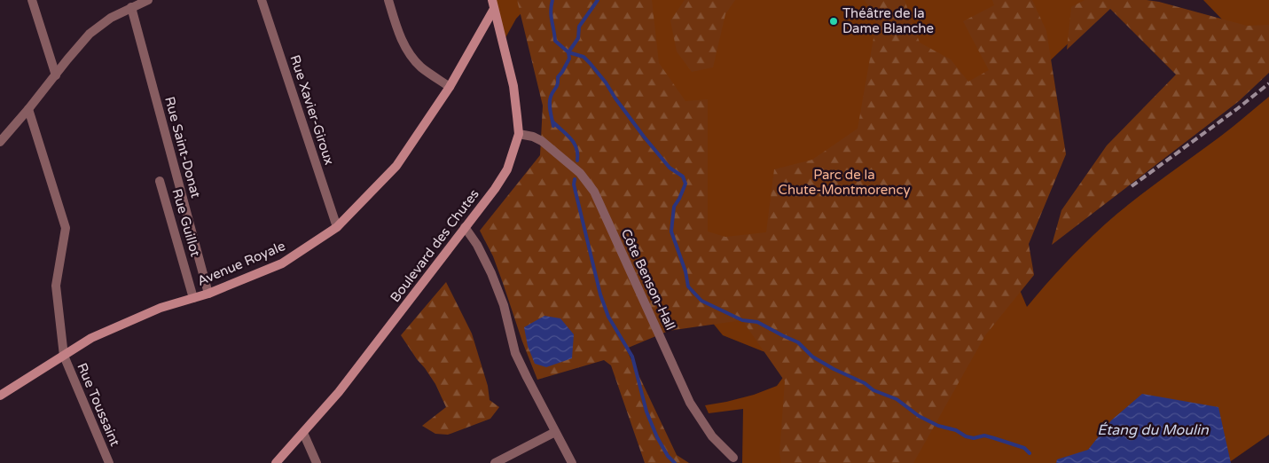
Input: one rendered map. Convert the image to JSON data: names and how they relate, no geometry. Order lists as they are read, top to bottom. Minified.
{"streets":{"main road":["Boulevard des Chutes","Avenue Royale"],"street":["Rue Xavier-Giroux","Rue Saint-Donat","Rue Guillot","Côte Benson-Hall","Rue Toussaint"]},"crossings":[["Rue Xavier-Giroux","Avenue Royale"],["Rue Saint-Donat","Avenue Royale"],["Rue Guillot","Avenue Royale"],["Boulevard des Chutes","Avenue Royale"],["Boulevard des Chutes","Côte Benson-Hall"],["Avenue Royale","Rue Toussaint"]],"water":["Étang du Moulin"],"parks":["Parc de la Chute-Montmorency"],"places":["Théâtre de la Dame Blanche"]}
